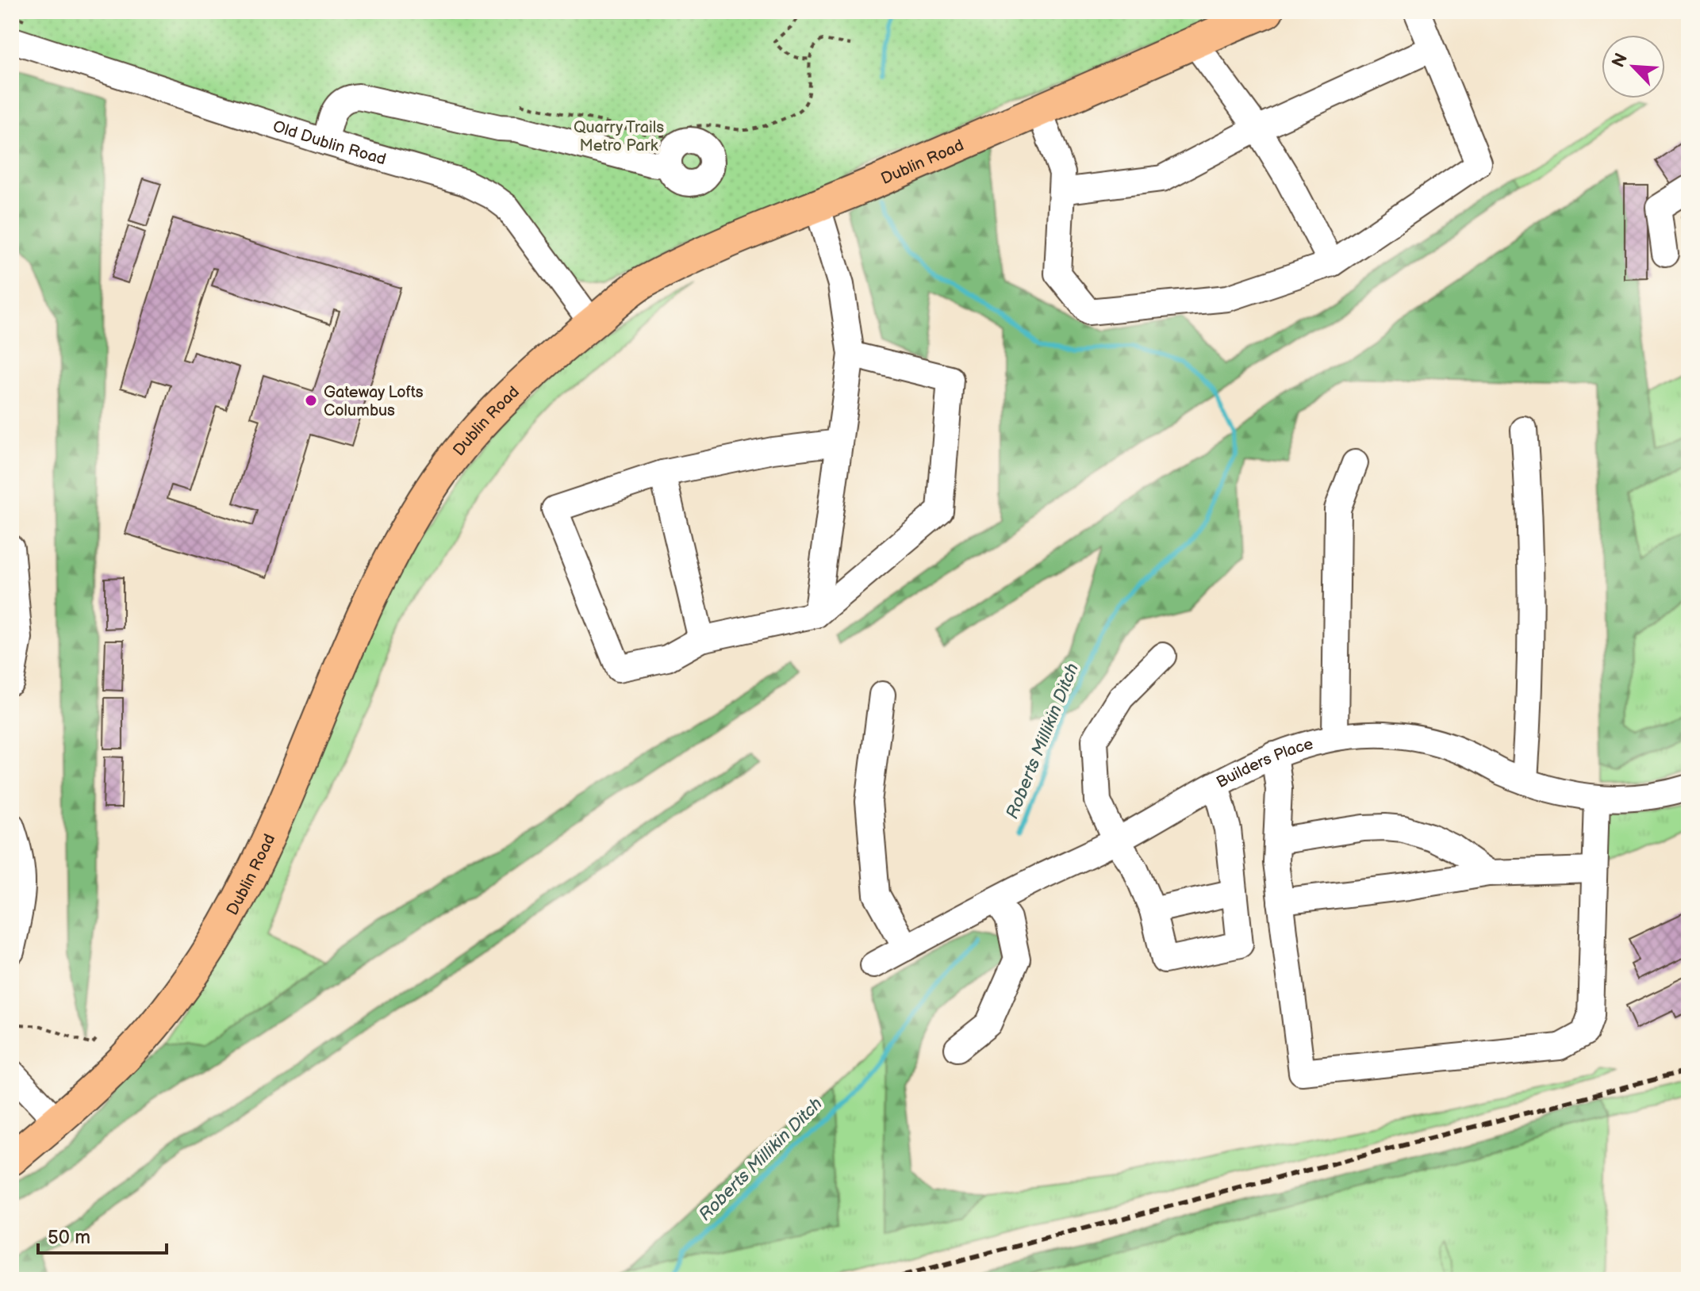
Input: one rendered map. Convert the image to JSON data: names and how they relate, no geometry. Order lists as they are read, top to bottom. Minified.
{"streets":{"main road":["Dublin Road"],"street":["Old Dublin Road","Builders Place"]},"crossings":[["Old Dublin Road","Dublin Road"]],"water":["Roberts Millikin Ditch"],"parks":["Quarry Trails Metro Park"],"places":["Gateway Lofts Columbus"],"scale_bar":"50 m","north":"top left"}
